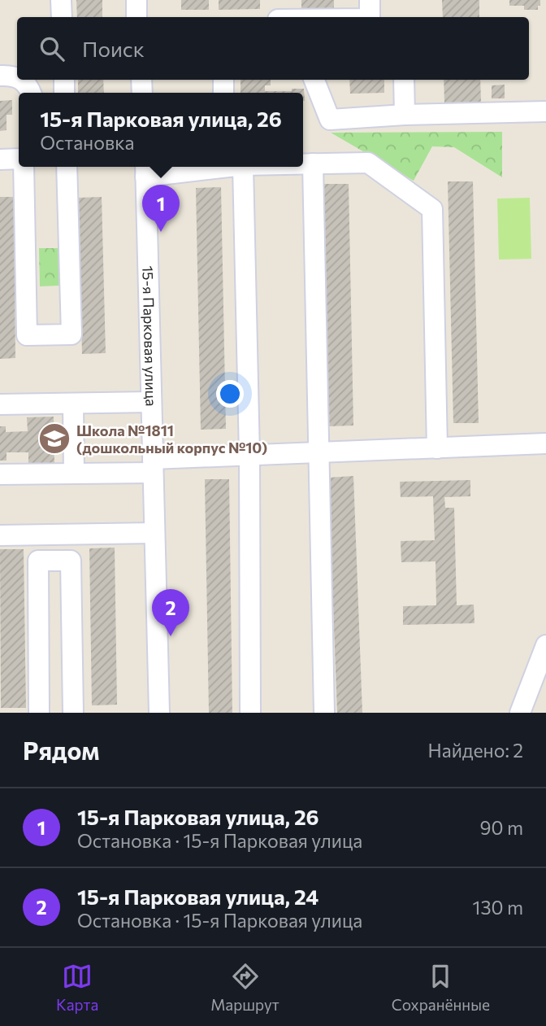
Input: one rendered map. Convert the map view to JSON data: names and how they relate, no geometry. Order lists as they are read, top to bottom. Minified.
{"streets":{"street":["15-я Парковая улица"]},"places":{"school or university":["Школа №1811 (дошкольный корпус №10)"]},"page":{"search":"Поиск","popup":["15-я Парковая улица, 26","Остановка"],"pins":["1","2"],"heading":["Рядом","Найдено: 2"],"list":[{"mark":"1","name":"15-я Парковая улица, 26","note":"Остановка · 15-я Парковая улица","value":"90 m"},{"mark":"2","name":"15-я Парковая улица, 24","note":"Остановка · 15-я Парковая улица","value":"130 m"}],"nav":["Карта","Маршрут","Сохранённые"]}}
